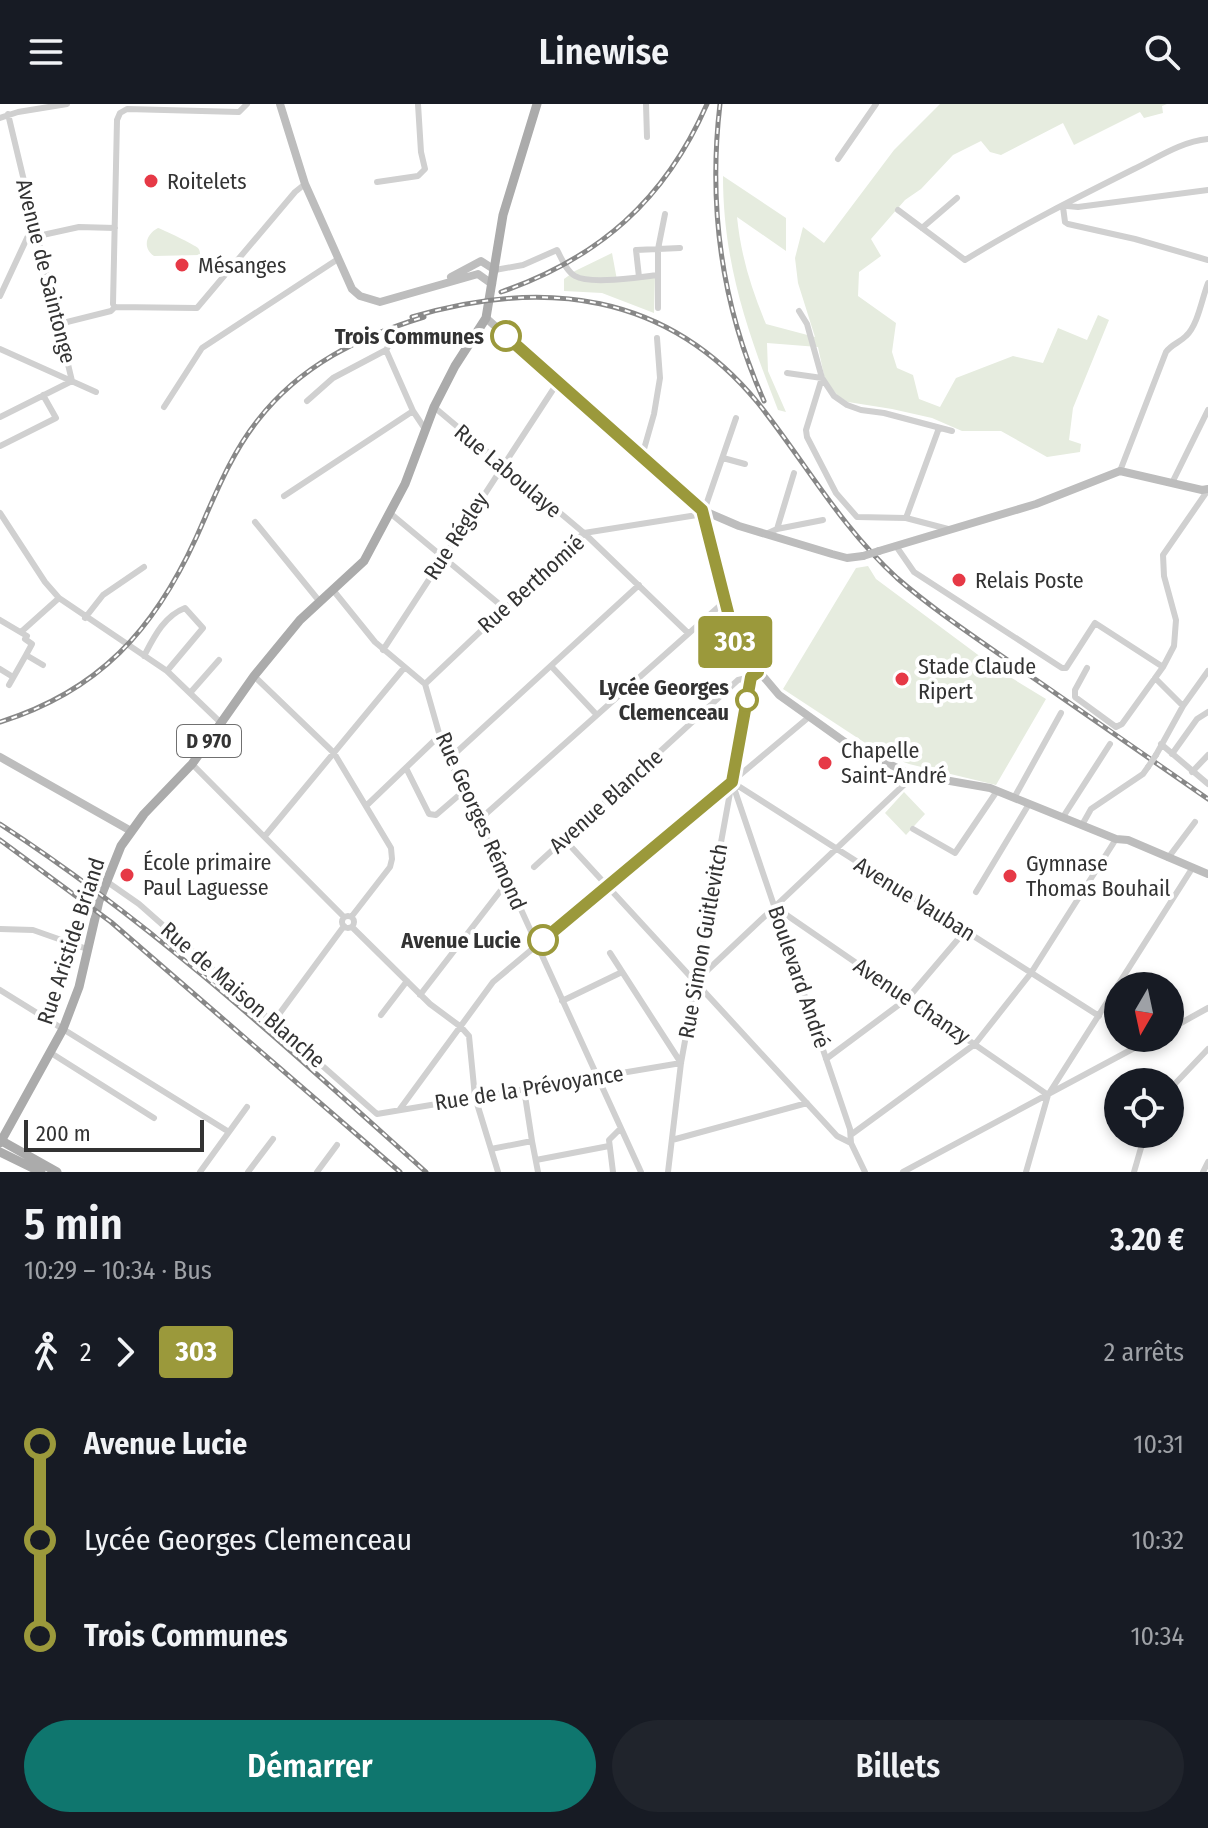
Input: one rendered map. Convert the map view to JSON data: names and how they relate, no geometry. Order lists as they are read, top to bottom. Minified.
{"streets":{"main road":["D 970","Rue Aristide Briand"],"street":["Avenue de Saintonge","Rue Laboulaye","Rue Régley","Rue Berthomié","Avenue Blanche","Rue Georges Rémond","Avenue Vauban","Rue Simon Guitlevitch","Boulevard André","Rue de Maison Blanche","Avenue Chanzy","Rue de la Prévoyance"]},"crossings":[["Rue Laboulaye","Rue Régley"],["Rue Laboulaye","Rue Berthomié"],["Rue Laboulaye","D 970"],["Rue Berthomié","Rue Georges Rémond"],["D 970","Rue Aristide Briand"],["Avenue Blanche","Rue Simon Guitlevitch"],["Rue Georges Rémond","Rue de la Prévoyance"],["Avenue Vauban","Rue Simon Guitlevitch"],["Avenue Vauban","Boulevard André"],["Rue Aristide Briand","Rue de Maison Blanche"],["Rue Simon Guitlevitch","Boulevard André"],["Rue Simon Guitlevitch","Rue de la Prévoyance"],["Boulevard André","Avenue Chanzy"],["Rue de Maison Blanche","Rue de la Prévoyance"]],"places":["Roitelets","Mésanges","Trois Communes","Relais Poste","Stade Claude Ripert","Lycée Georges Clemenceau","Chapelle Saint-André","École primaire Paul Laguesse","Gymnase Thomas Bouhail","Avenue Lucie"],"lines":["bus line 303"],"scale_bar":"200 m","north":"bottom","page":{"header":"Linewise","on_map":"303","scale":"200 m","heading":["5 min","10:29 – 10:34 · Bus","3.20 €"],"legs":["2","303","2 arrêts"],"list":[{"name":"Avenue Lucie","value":"10:31"},{"name":"Lycée Georges Clemenceau","value":"10:32"},{"name":"Trois Communes","value":"10:34"}],"buttons":["Démarrer","Billets"]}}
